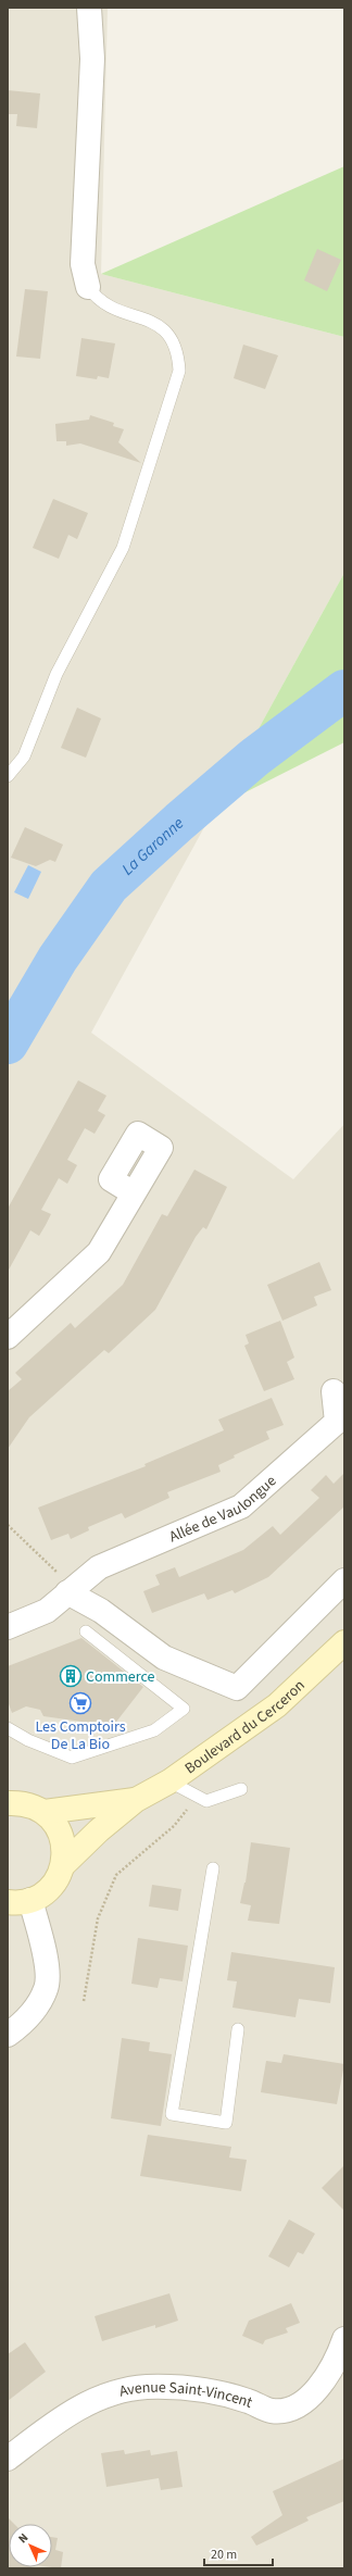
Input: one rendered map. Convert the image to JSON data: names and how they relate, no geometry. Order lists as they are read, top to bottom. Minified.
{"streets":{"main road":["Boulevard du Cerceron"],"street":["Allée de Vaulongue","Avenue Saint-Vincent"]},"water":["La Garonne"],"places":{"building":["Commerce"],"supermarket":["Les Comptoirs De La Bio"]},"scale_bar":"20 m","north":"top left"}
